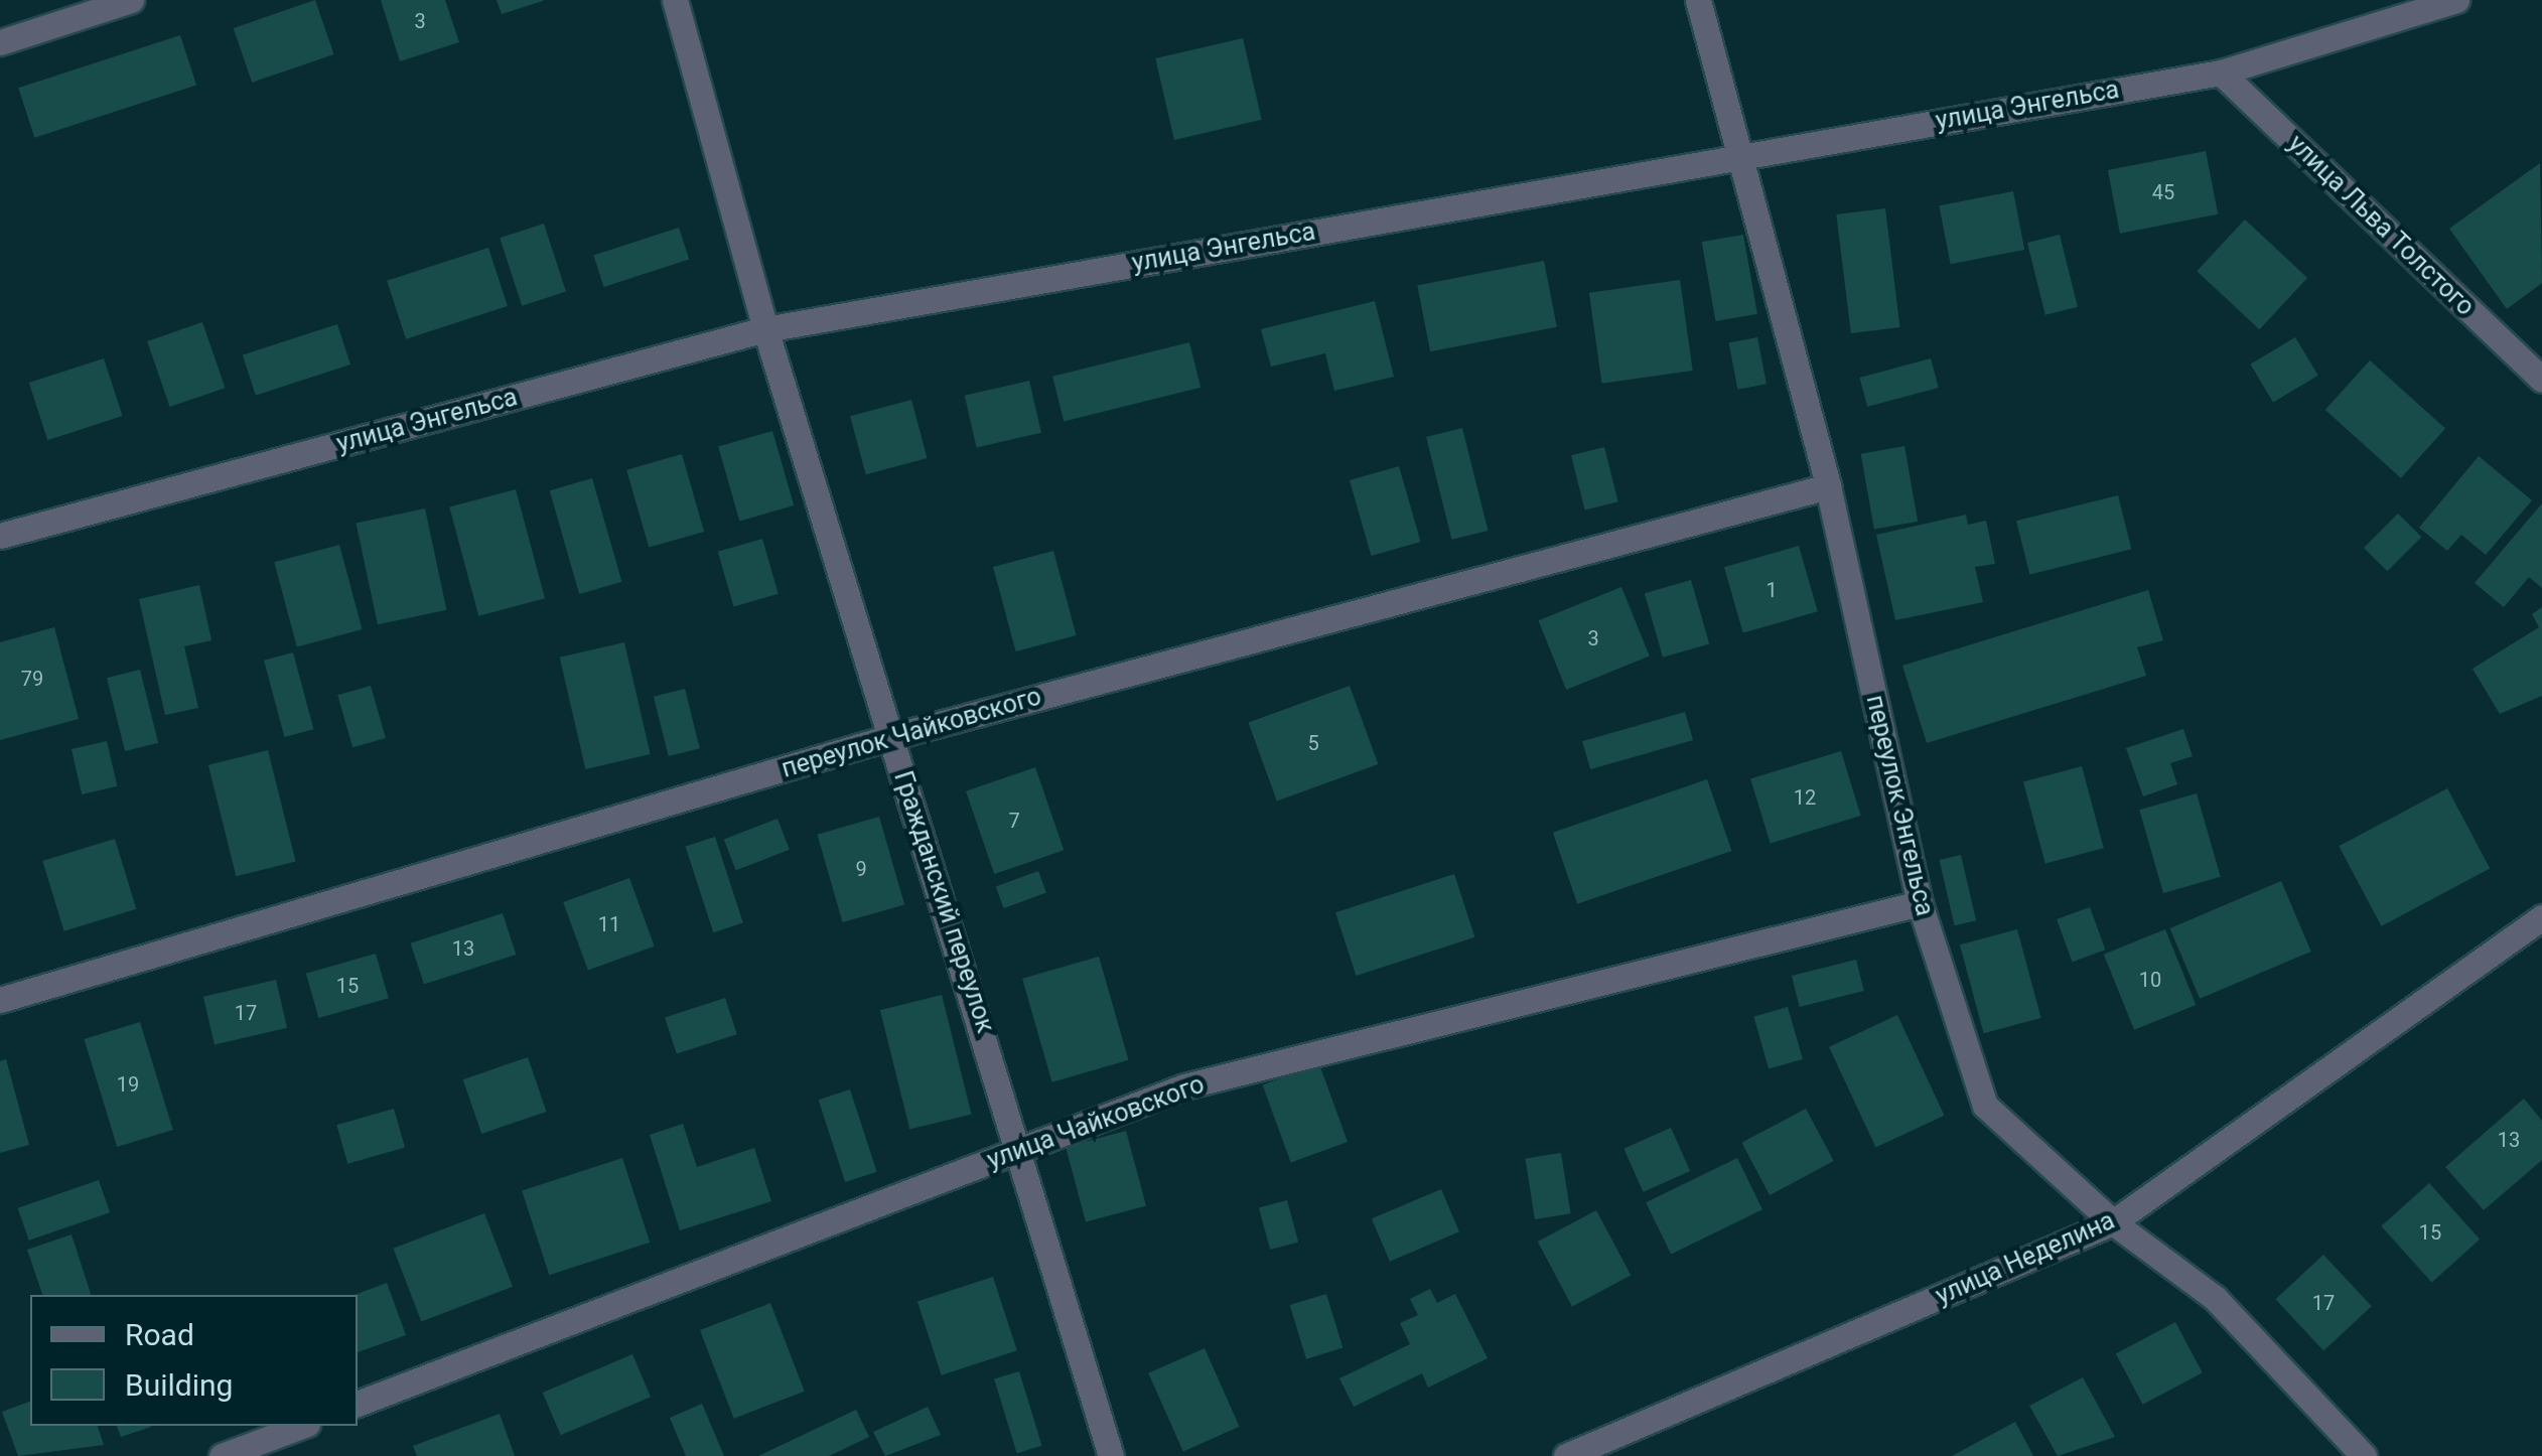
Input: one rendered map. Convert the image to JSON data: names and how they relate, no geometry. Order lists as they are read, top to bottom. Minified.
{"streets":{"street":["улица Энгельса","улица Льва Толстого","переулок Чайковского","переулок Энгельса","Гражданский переулок","улица Чайковского","улица Неделина"]},"crossings":[["улица Энгельса","улица Льва Толстого"],["улица Энгельса","переулок Энгельса"],["улица Энгельса","Гражданский переулок"],["переулок Чайковского","переулок Энгельса"],["переулок Чайковского","Гражданский переулок"],["переулок Энгельса","улица Чайковского"],["переулок Энгельса","улица Неделина"],["Гражданский переулок","улица Чайковского"]],"house_numbers":["3","45","1","3","79","5","12","7","9","11","13","10","15","17","19","13","15","17"],"legend":["Road","Building"]}
